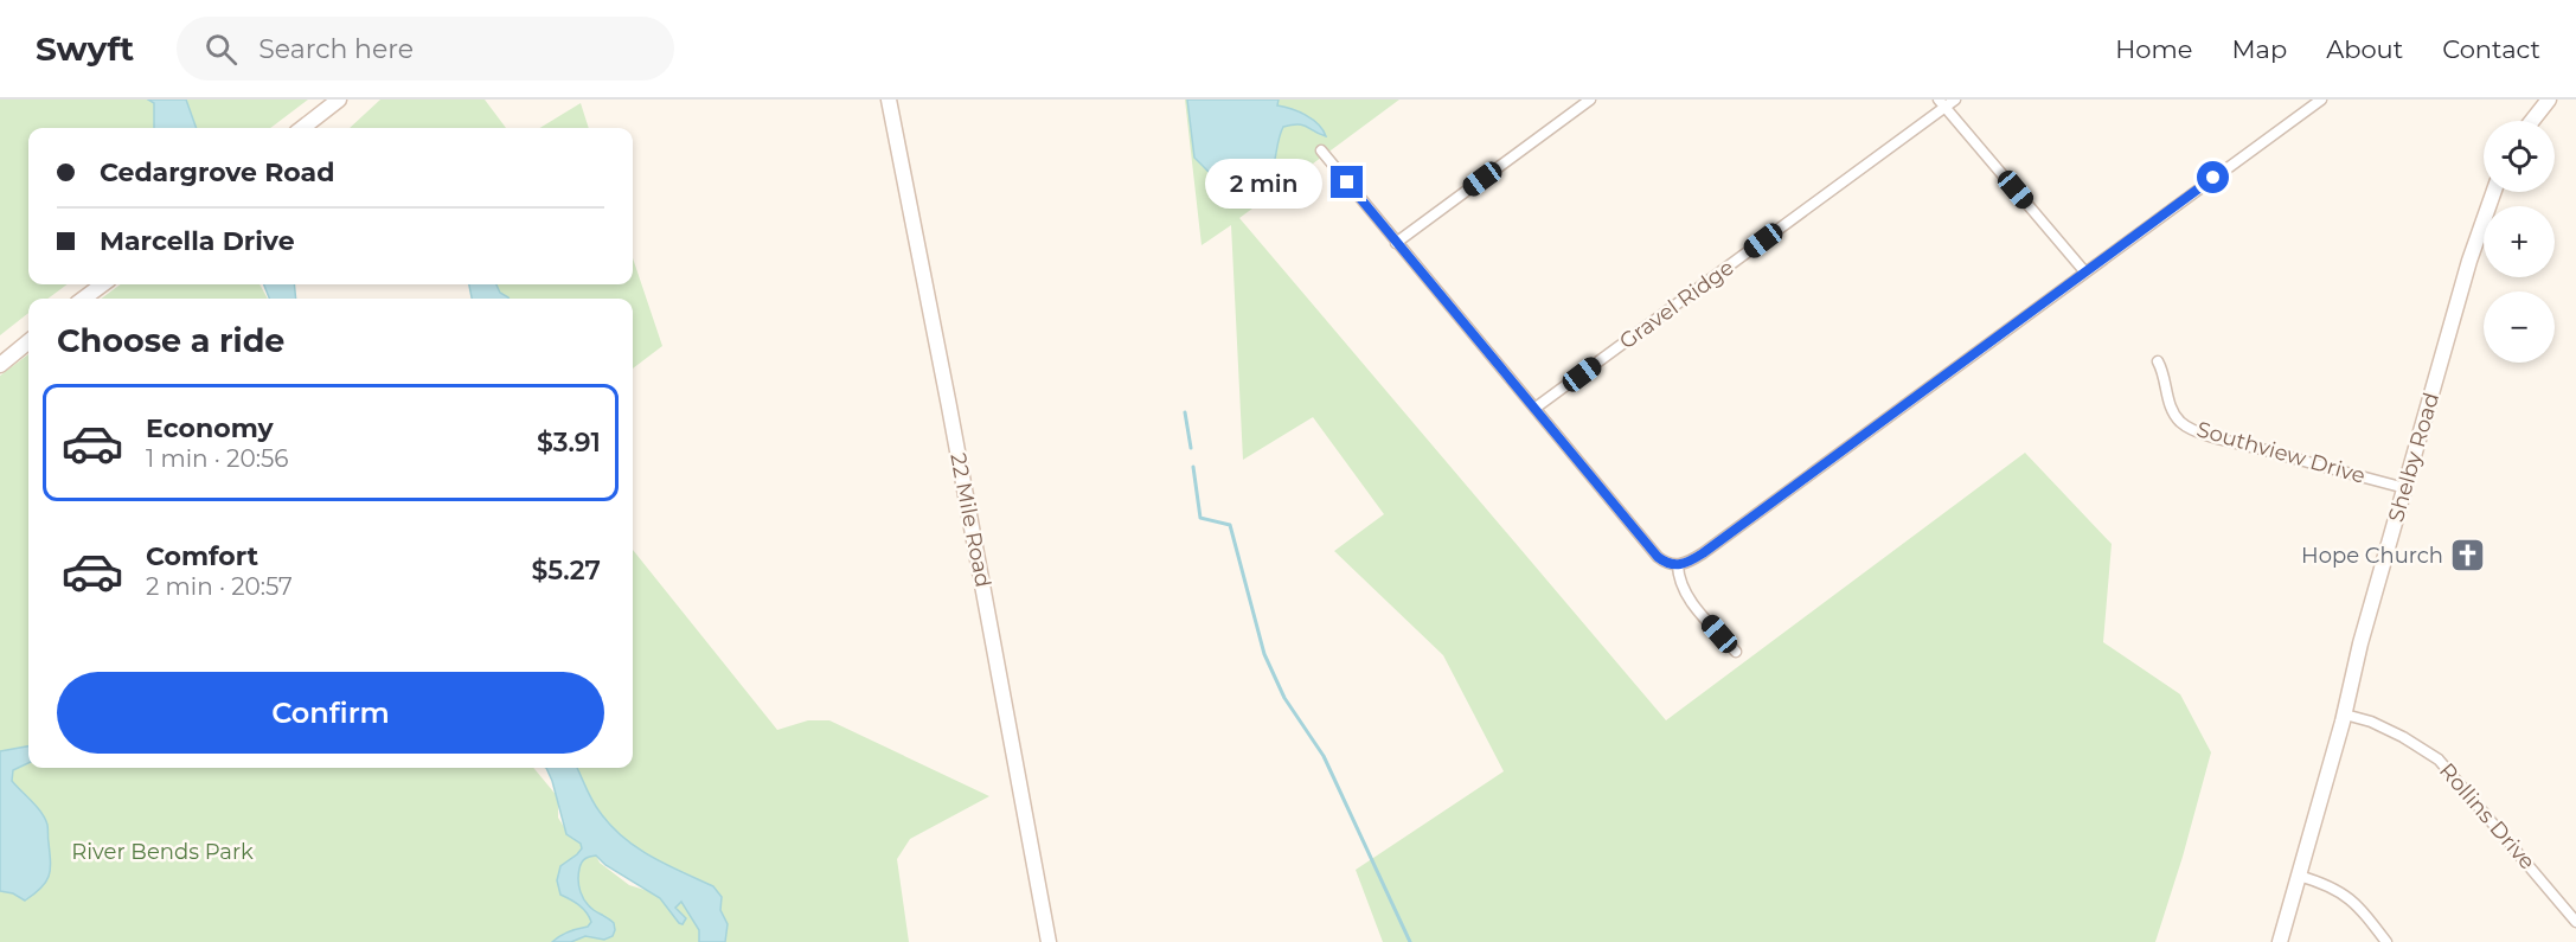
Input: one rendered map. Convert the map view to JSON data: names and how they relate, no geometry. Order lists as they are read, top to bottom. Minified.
{"streets":{"street":["Gravel Ridge","Southview Drive","Shelby Road","22 Mile Road","Rollins Drive"]},"crossings":[["Southview Drive","Shelby Road"],["Shelby Road","Rollins Drive"]],"parks":["River Bends Park"],"places":{"church":["Hope Church"]},"page":{"header":"Swyft","search":"Search here","nav":["Home","Map","About","Contact"],"map_buttons":["+","−"],"banner":["Cedargrove Road","Marcella Drive"],"bubble":"2 min","heading":"Choose a ride","list":[{"name":"Economy","note":"1 min · 20:56","value":"$3.91"},{"name":"Comfort","note":"2 min · 20:57","value":"$5.27"}],"buttons":"Confirm"}}
